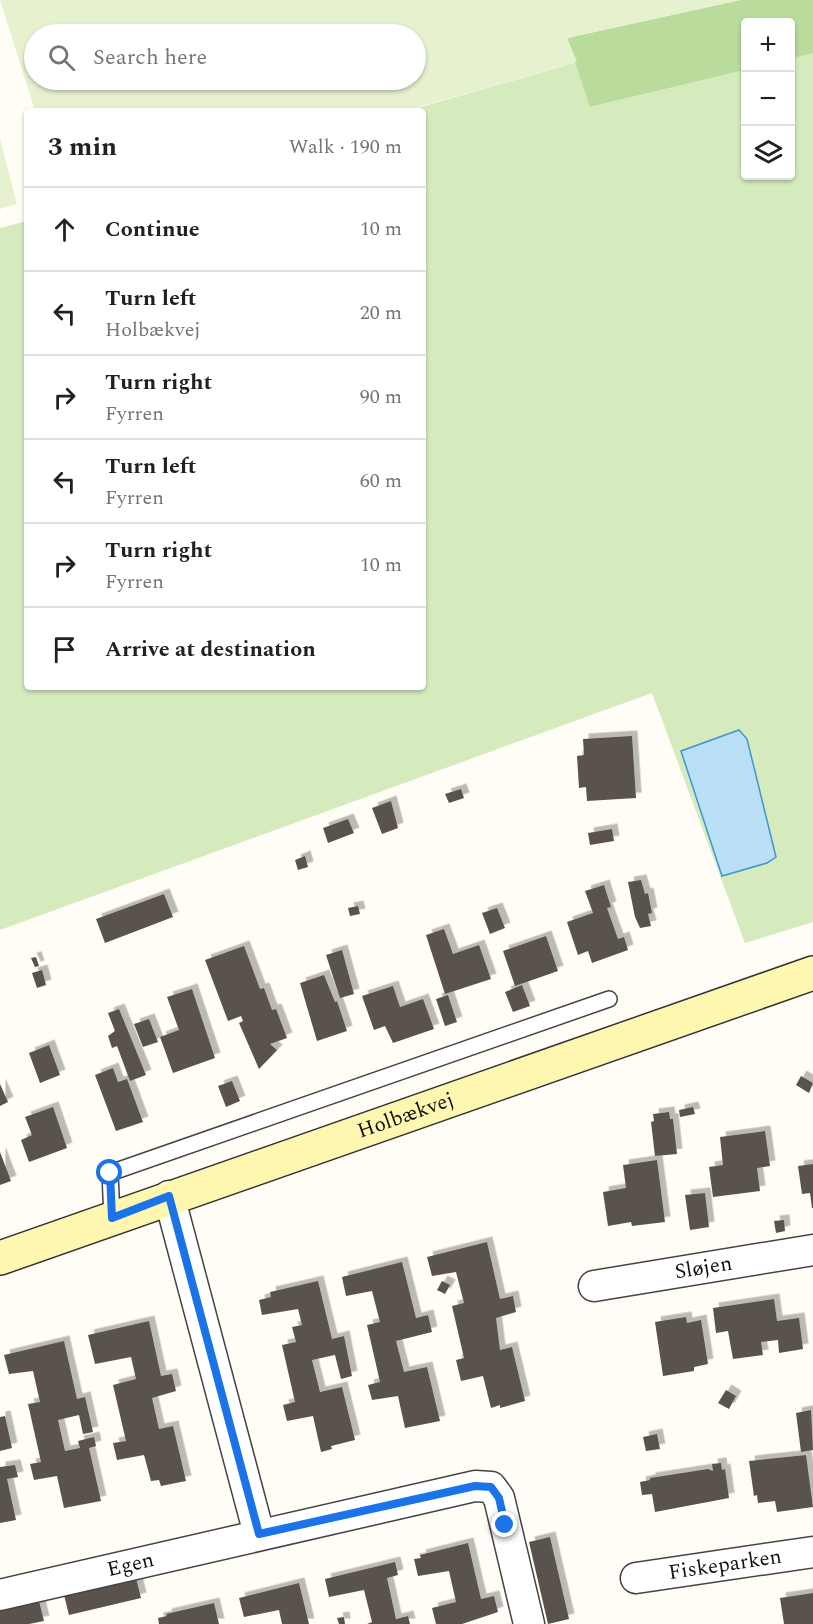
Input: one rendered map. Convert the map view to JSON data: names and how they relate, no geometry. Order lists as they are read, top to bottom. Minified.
{"streets":{"street":["Holbækvej","Sløjen","Egen","Fiskeparken"]},"page":{"map_buttons":["+","−"],"search":"Search here","heading":["3 min","Walk · 190 m"],"list":[["Continue","10 m"],["Turn left","Holbækvej","20 m"],["Turn right","Fyrren","90 m"],["Turn left","Fyrren","60 m"],["Turn right","Fyrren","10 m"],"Arrive at destination"]}}
